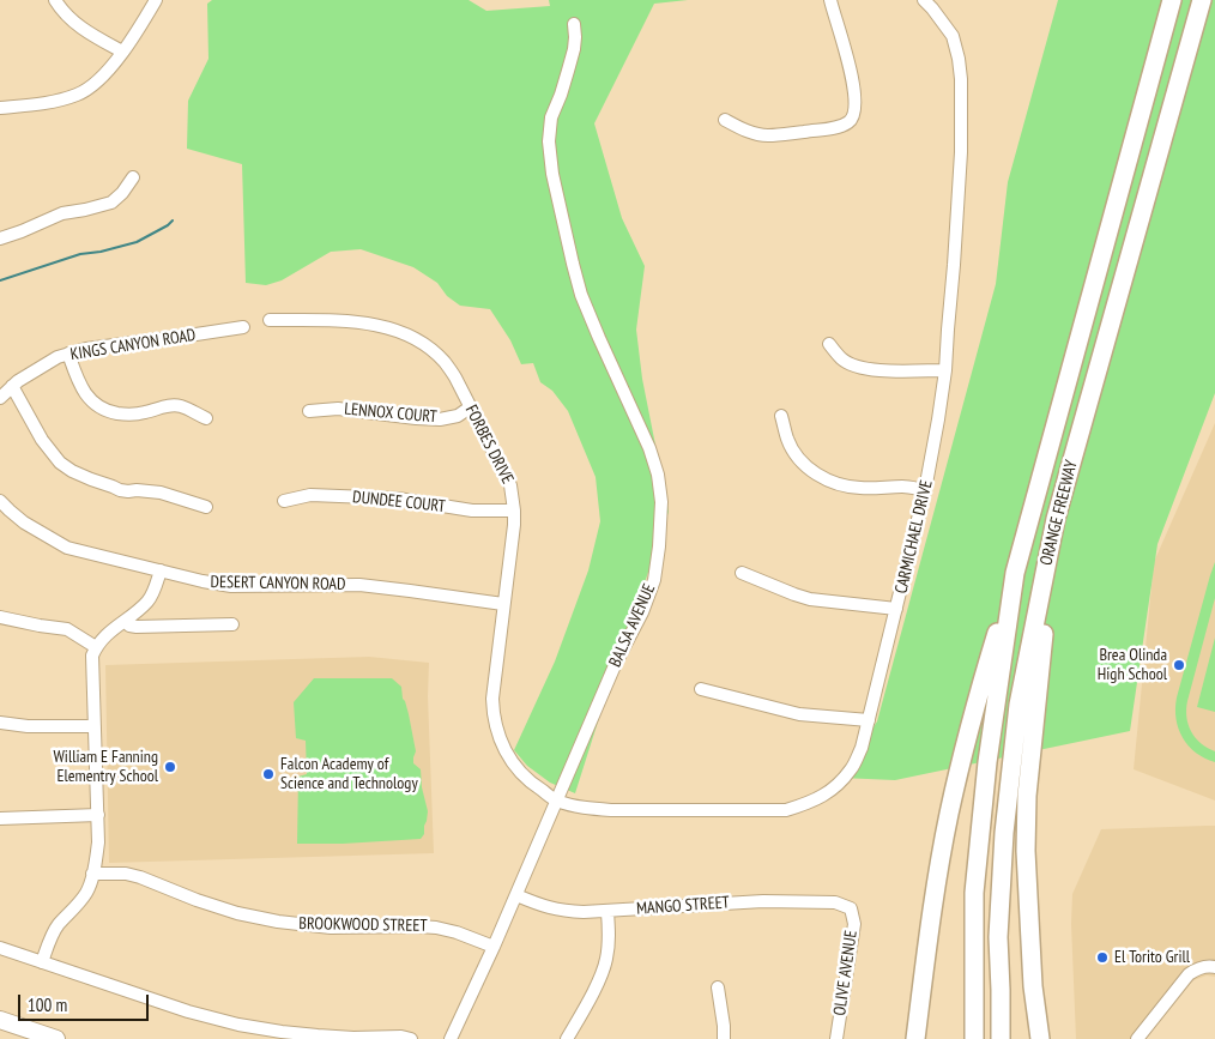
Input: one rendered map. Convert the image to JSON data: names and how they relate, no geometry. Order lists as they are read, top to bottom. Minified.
{"streets":{"highway":["ORANGE FREEWAY"],"street":["KINGS CANYON ROAD","LENNOX COURT","FORBES DRIVE","DUNDEE COURT","CARMICHAEL DRIVE","DESERT CANYON ROAD","BALSA AVENUE","MANGO STREET","BROOKWOOD STREET","OLIVE AVENUE"]},"crossings":[["LENNOX COURT","FORBES DRIVE"],["FORBES DRIVE","DUNDEE COURT"],["FORBES DRIVE","CARMICHAEL DRIVE"],["FORBES DRIVE","DESERT CANYON ROAD"],["FORBES DRIVE","BALSA AVENUE"],["CARMICHAEL DRIVE","BALSA AVENUE"],["BALSA AVENUE","MANGO STREET"],["BALSA AVENUE","BROOKWOOD STREET"],["MANGO STREET","OLIVE AVENUE"]],"places":["Brea Olinda High School","William E Fanning Elementry School","Falcon Academy of Science and Technology","El Torito Grill"],"scale_bar":"100 m"}
